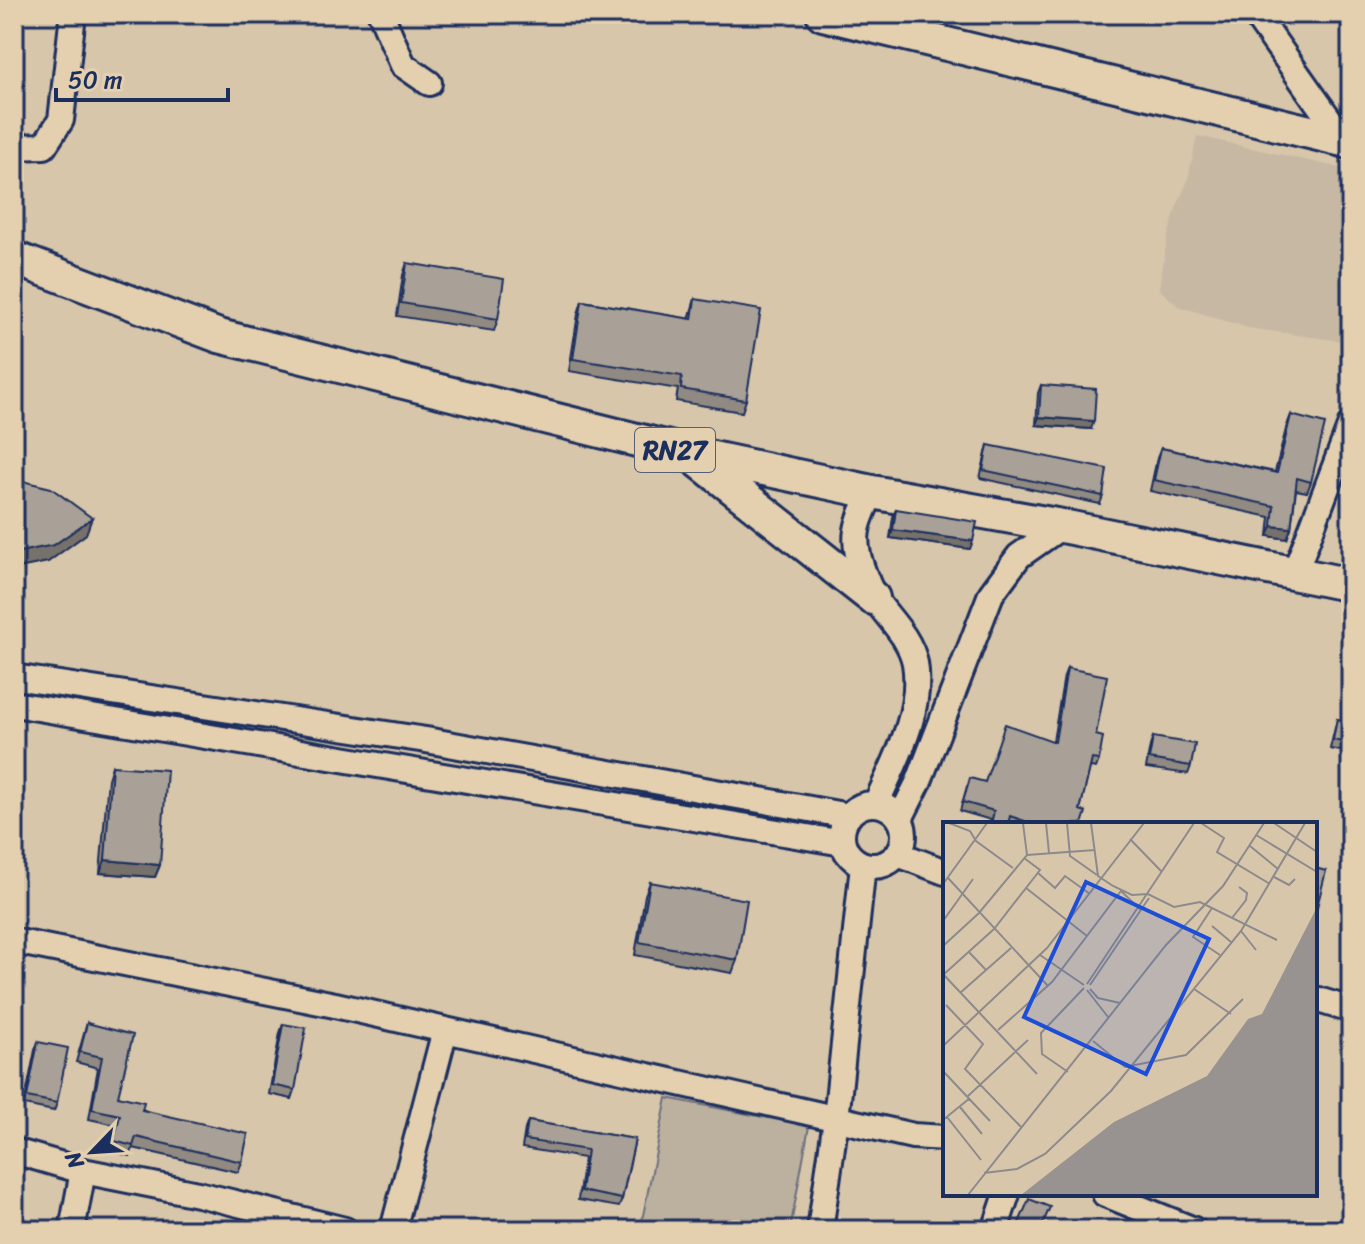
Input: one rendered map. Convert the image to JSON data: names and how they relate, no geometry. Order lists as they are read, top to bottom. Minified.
{"streets":{"main road":["RN27"]},"scale_bar":"50 m","north":"bottom left"}
